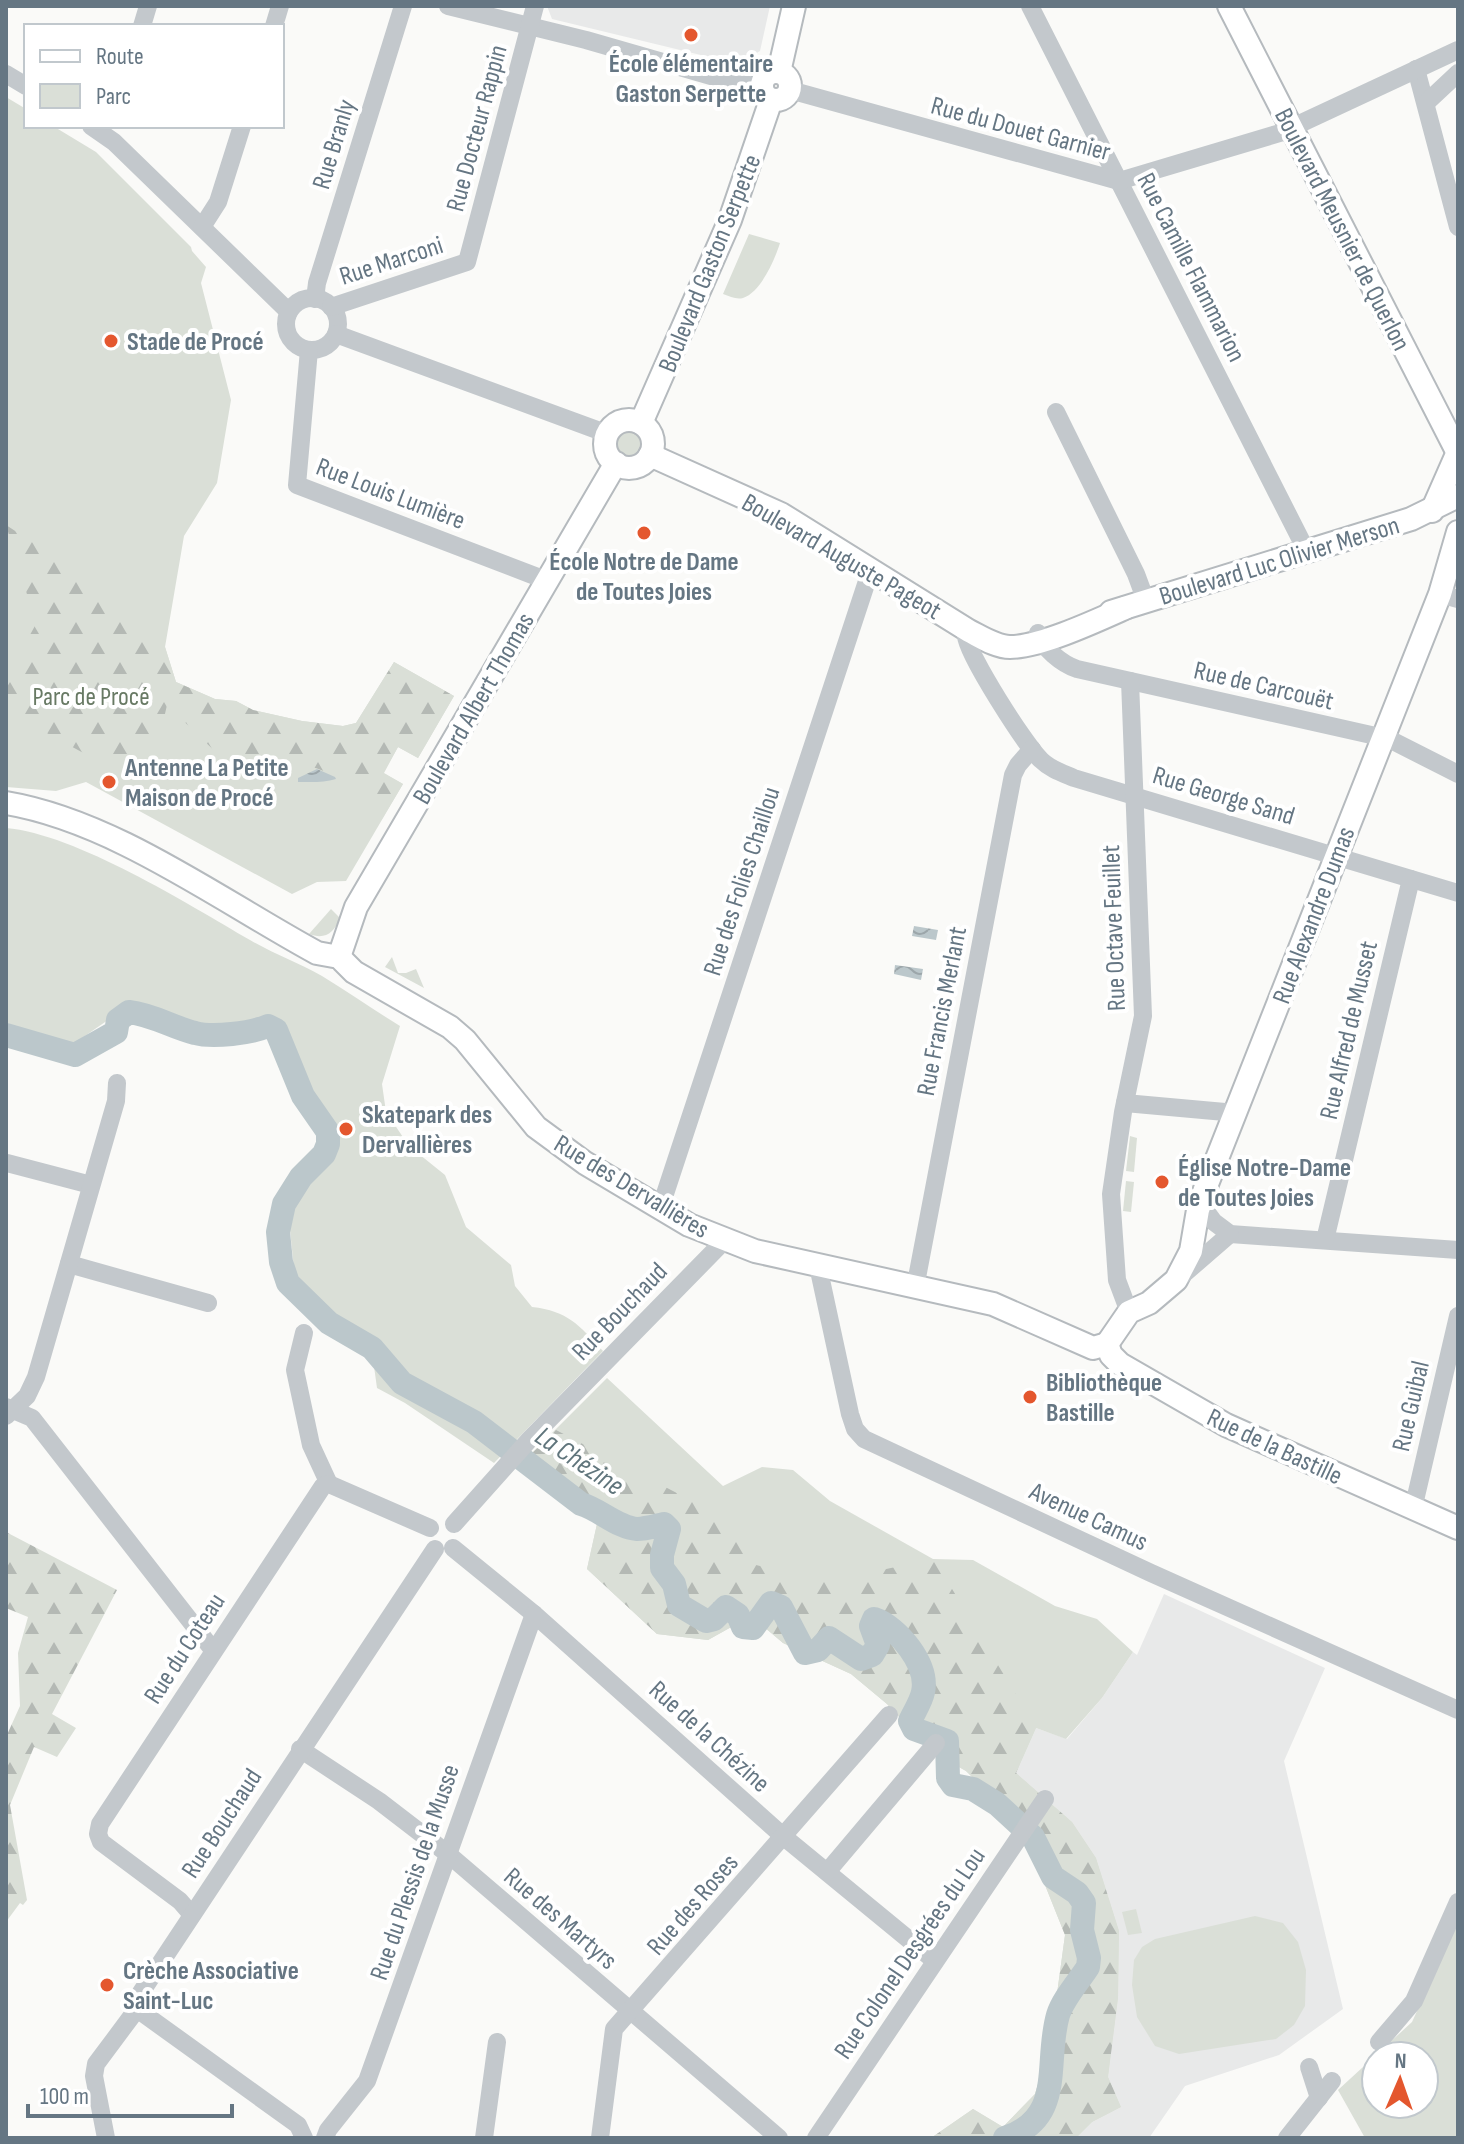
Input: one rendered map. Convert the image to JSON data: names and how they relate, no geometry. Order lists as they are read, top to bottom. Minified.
{"streets":{"main road":["Boulevard Meusnier de Querlon","Boulevard Gaston Serpette","Boulevard Auguste Pageot","Boulevard Luc Olivier Merson","Boulevard Albert Thomas","Rue Alexandre Dumas","Rue des Dervallières","Rue de la Bastille"],"street":["Rue Docteur Rappin","Rue du Douet Garnier","Rue Branly","Rue Marconi","Rue Camille Flammarion","Rue Louis Lumière","Rue de Carcouët","Rue George Sand","Rue des Folies Chaillou","Rue Octave Feuillet","Rue Francis Merlant","Rue Alfred de Musset","Rue Bouchaud","Rue Guibal","Avenue Camus","Rue du Coteau","Rue de la Chézine","Rue du Plessis de la Musse","Rue des Roses","Rue des Martyrs","Rue Colonel Desgrées du Lou"]},"crossings":[["Rue Docteur Rappin","Rue du Douet Garnier"],["Rue Docteur Rappin","Rue Marconi"],["Rue du Douet Garnier","Boulevard Meusnier de Querlon"],["Rue du Douet Garnier","Boulevard Gaston Serpette"],["Rue du Douet Garnier","Rue Camille Flammarion"],["Rue Branly","Rue Marconi"],["Rue Branly","Rue Louis Lumière"],["Rue Marconi","Rue Louis Lumière"],["Boulevard Gaston Serpette","Boulevard Auguste Pageot"],["Boulevard Gaston Serpette","Boulevard Albert Thomas"],["Rue Camille Flammarion","Boulevard Luc Olivier Merson"],["Rue Louis Lumière","Boulevard Albert Thomas"],["Boulevard Auguste Pageot","Boulevard Luc Olivier Merson"],["Boulevard Auguste Pageot","Boulevard Albert Thomas"],["Boulevard Auguste Pageot","Rue George Sand"],["Boulevard Auguste Pageot","Rue des Folies Chaillou"],["Boulevard Luc Olivier Merson","Rue de Carcouët"],["Boulevard Luc Olivier Merson","Rue George Sand"],["Rue de Carcouët","Rue Alexandre Dumas"],["Rue de Carcouët","Rue Octave Feuillet"],["Boulevard Albert Thomas","Rue des Dervallières"],["Rue George Sand","Rue Alexandre Dumas"],["Rue George Sand","Rue Octave Feuillet"],["Rue George Sand","Rue Francis Merlant"],["Rue George Sand","Rue Alfred de Musset"],["Rue des Folies Chaillou","Rue des Dervallières"],["Rue Alexandre Dumas","Rue Octave Feuillet"],["Rue Alexandre Dumas","Rue des Dervallières"],["Rue Alexandre Dumas","Rue de la Bastille"],["Rue Francis Merlant","Rue des Dervallières"],["Rue des Dervallières","Rue Bouchaud"],["Rue des Dervallières","Rue de la Bastille"],["Rue des Dervallières","Avenue Camus"],["Rue Bouchaud","Rue du Coteau"],["Rue Bouchaud","Rue de la Chézine"],["Rue Bouchaud","Rue des Martyrs"],["Rue Guibal","Rue de la Bastille"],["Rue de la Chézine","Rue du Plessis de la Musse"],["Rue de la Chézine","Rue des Roses"],["Rue de la Chézine","Rue Colonel Desgrées du Lou"],["Rue du Plessis de la Musse","Rue des Martyrs"],["Rue des Roses","Rue des Martyrs"]],"water":["La Chézine"],"parks":["Parc de Procé"],"places":["École élémentaire Gaston Serpette","Stade de Procé","École Notre de Dame de Toutes Joies","Antenne La Petite Maison de Procé","Skatepark des Dervallières","Église Notre-Dame de Toutes Joies","Bibliothèque Bastille","Crèche Associative Saint-Luc"],"legend":["Route","Parc"],"scale_bar":"100 m","north":"top"}
